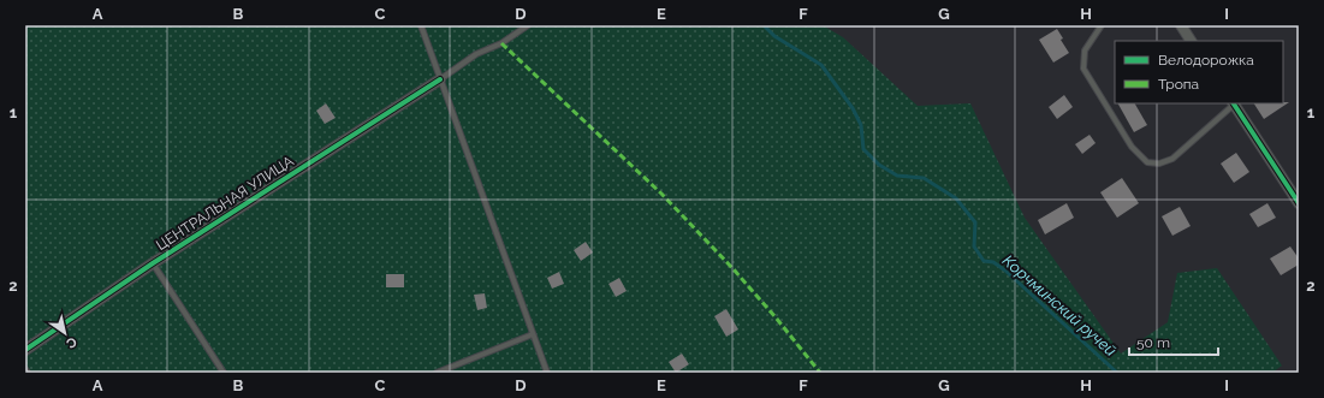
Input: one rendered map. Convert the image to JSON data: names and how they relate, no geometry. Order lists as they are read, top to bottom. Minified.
{"streets":{"street":["ЦЕНТРАЛЬНАЯ УЛИЦА"]},"water":["Корчминский ручей"],"legend":["Велодорожка","Тропа"],"scale_bar":"50 m","north":"bottom right","grid":{"columns":["A","B","C","D","E","F","G","H","I"],"rows":["1","2"]}}
